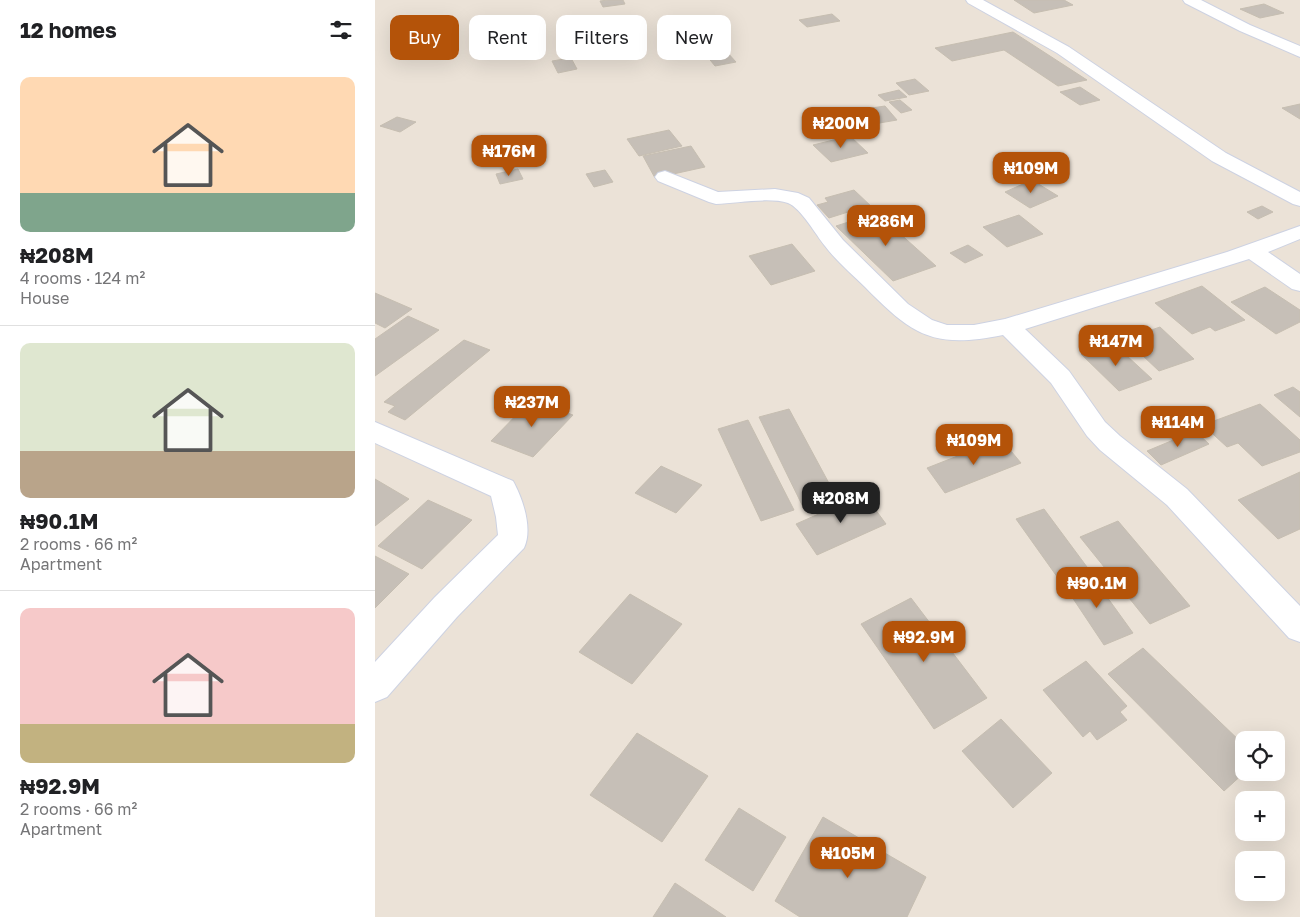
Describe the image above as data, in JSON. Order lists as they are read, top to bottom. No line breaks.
{"page":{"heading":"12 homes","chip":["Buy","Rent","Filters","New"],"list":[{"name":"₦208M","note":"4 rooms · 124 m² · House"},{"name":"₦90.1M","note":"2 rooms · 66 m² · Apartment"},{"name":"₦92.9M","note":"2 rooms · 66 m² · Apartment"}],"price":["₦200M","₦176M","₦109M","₦286M","₦147M","₦237M","₦114M","₦109M","₦208M","₦90.1M","₦92.9M","₦105M"],"map_buttons":["+","−"]}}
